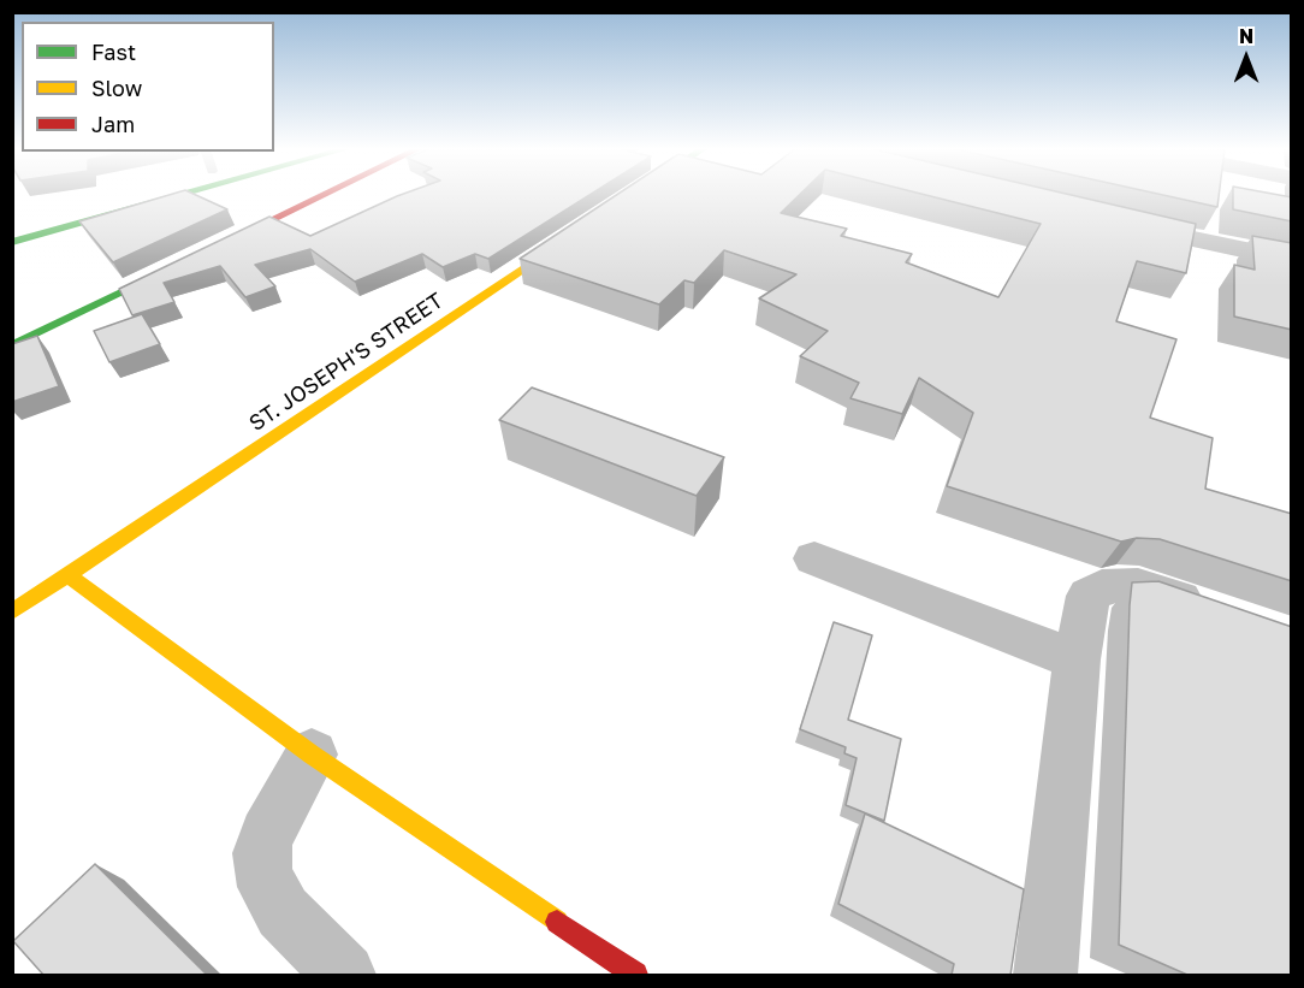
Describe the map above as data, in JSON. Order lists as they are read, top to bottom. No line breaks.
{"streets":{"main road":["ST. JOSEPH'S STREET"]},"legend":["Fast","Slow","Jam"],"north":"top"}
